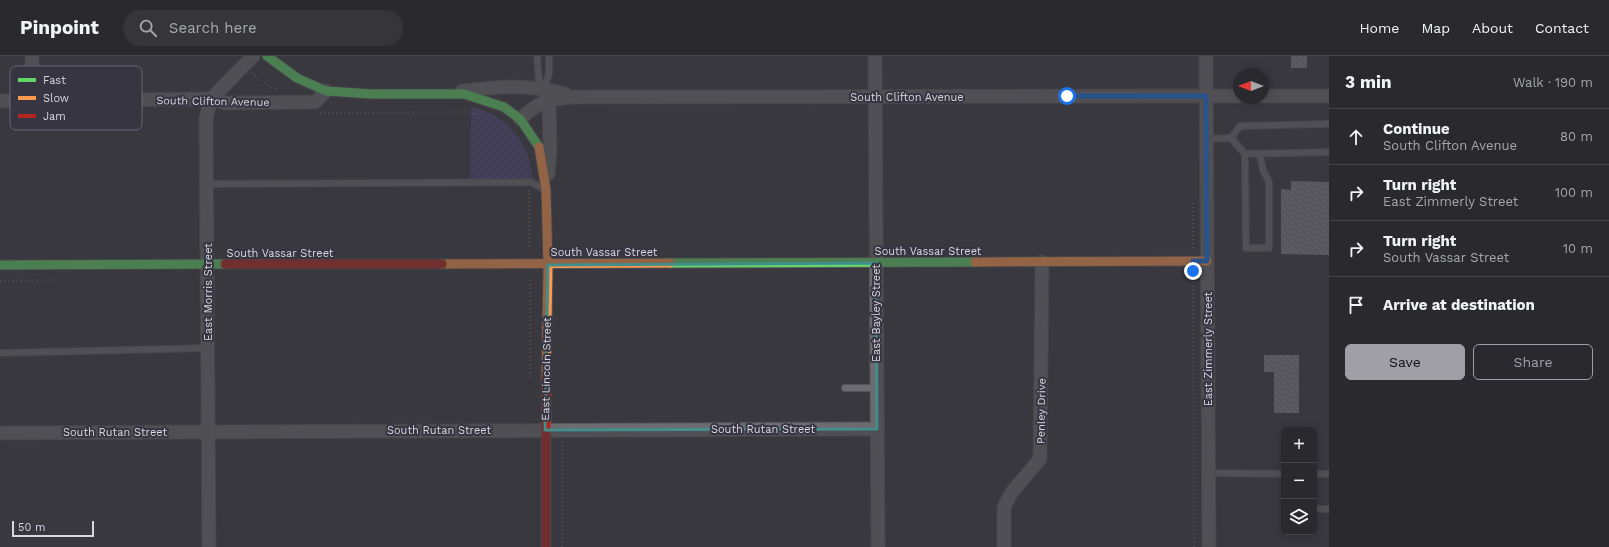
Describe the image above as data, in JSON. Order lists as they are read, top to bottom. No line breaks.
{"streets":{"street":["South Clifton Avenue","South Vassar Street","East Morris Street","East Bayley Street","East Zimmerly Street","East Lincoln Street","Penley Drive","South Rutan Street"]},"crossings":[["South Clifton Avenue","East Morris Street"],["South Clifton Avenue","East Bayley Street"],["South Clifton Avenue","East Zimmerly Street"],["South Clifton Avenue","East Lincoln Street"],["South Vassar Street","East Morris Street"],["South Vassar Street","East Bayley Street"],["South Vassar Street","East Zimmerly Street"],["South Vassar Street","East Lincoln Street"],["South Vassar Street","Penley Drive"],["East Morris Street","South Rutan Street"],["East Bayley Street","South Rutan Street"],["East Lincoln Street","South Rutan Street"]],"legend":["Fast","Slow","Jam"],"scale_bar":"50 m","north":"left","page":{"header":"Pinpoint","search":"Search here","nav":["Home","Map","About","Contact"],"heading":["3 min","Walk · 190 m"],"list":[["Continue","South Clifton Avenue","80 m"],["Turn right","East Zimmerly Street","100 m"],["Turn right","South Vassar Street","10 m"],"Arrive at destination"],"buttons":["Save","Share"],"map_buttons":["+","−"],"scale":"50 m"}}
